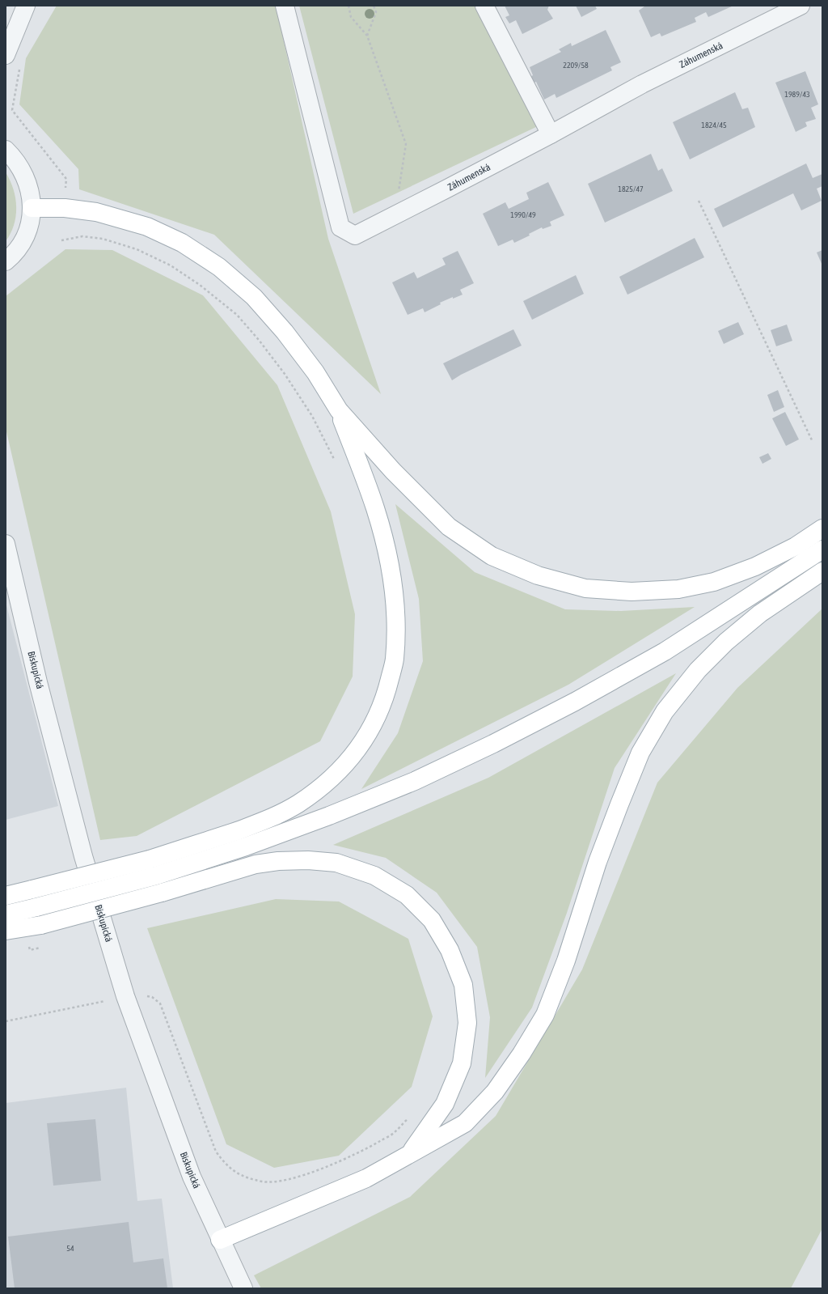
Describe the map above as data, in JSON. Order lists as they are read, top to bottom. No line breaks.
{"streets":{"street":["Záhumenská","Biskupická"]},"house_numbers":["2209/58","1989/43","1824/45","1825/47","1990/49","54"]}
